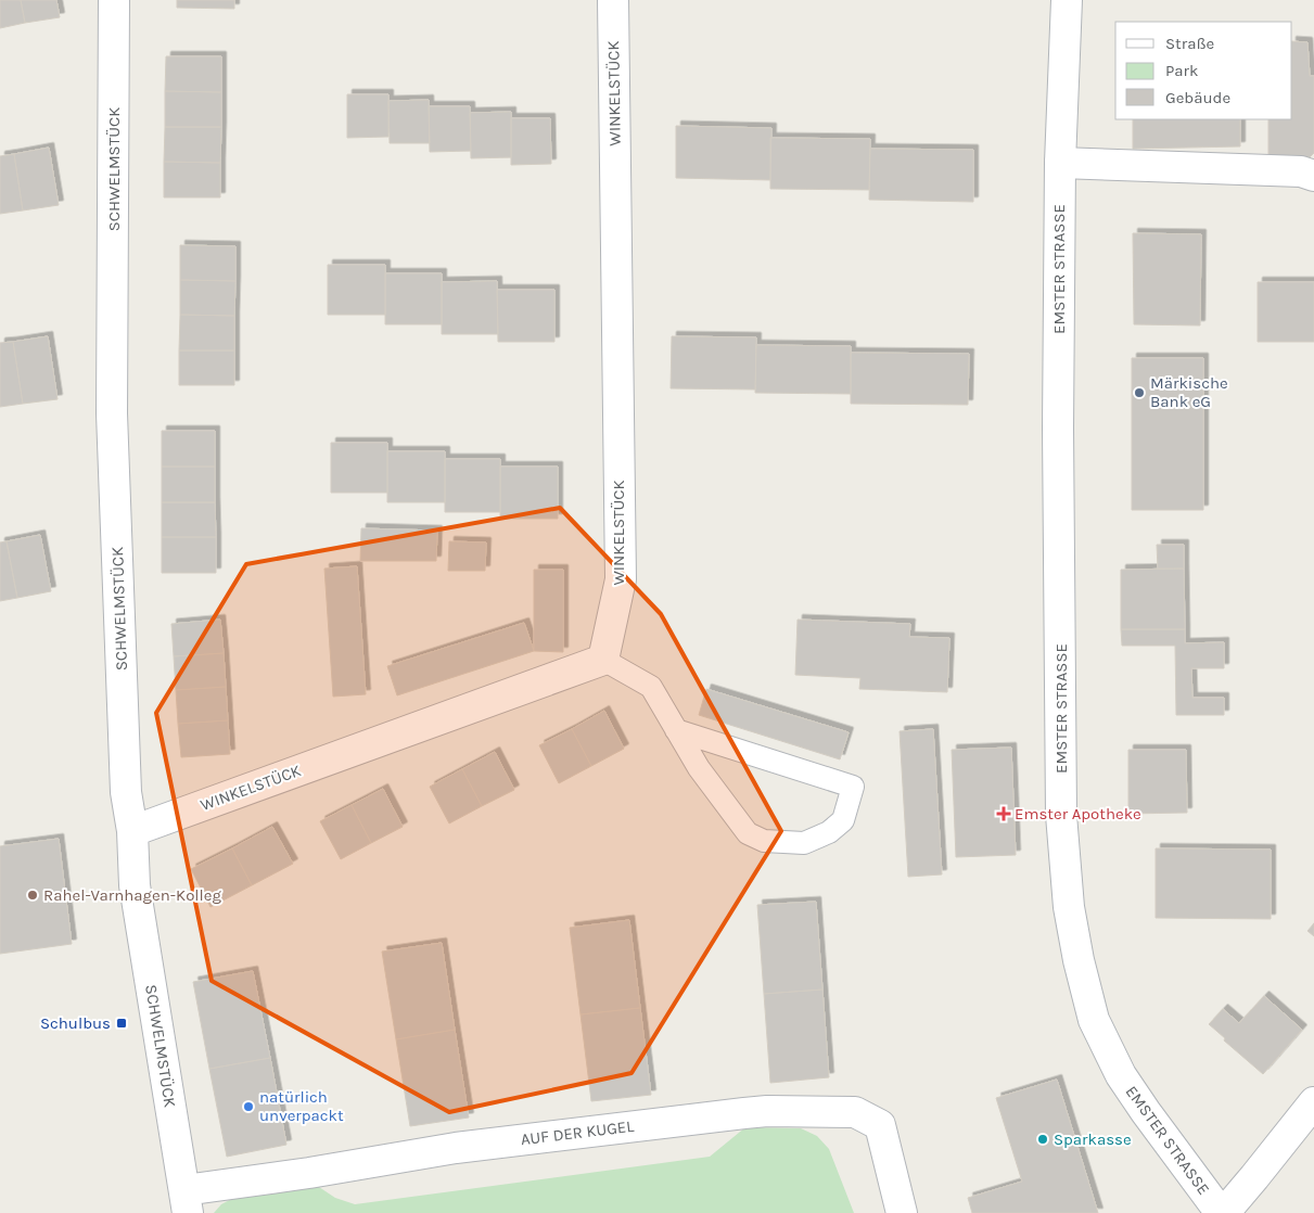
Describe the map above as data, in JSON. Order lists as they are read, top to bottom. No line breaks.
{"streets":{"street":["WINKELSTÜCK","SCHWELMSTÜCK","EMSTER STRASSE","AUF DER KUGEL"]},"crossings":[["WINKELSTÜCK","SCHWELMSTÜCK"],["SCHWELMSTÜCK","AUF DER KUGEL"]],"places":{"other":["Märkische Bank eG","Rahel-Varnhagen-Kolleg","natürlich unverpackt","Sparkasse"],"health":["Emster Apotheke"],"transit":["Schulbus"]},"legend":["Straße","Park","Gebäude"]}
